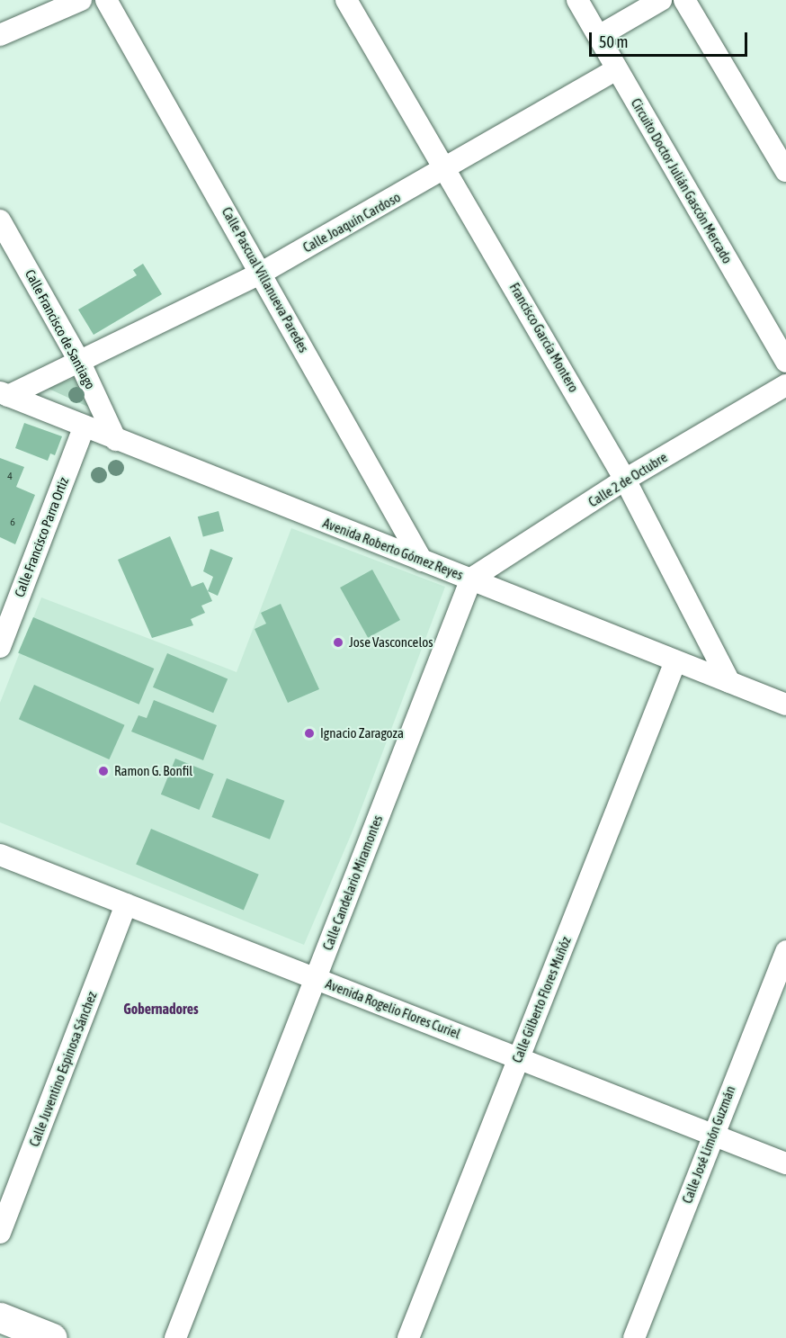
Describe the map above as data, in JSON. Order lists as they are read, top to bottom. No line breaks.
{"streets":{"street":["Circuito Doctor Julián Gascón Mercado","Calle Joaquín Cardoso","Calle Pascual Villanueva Paredes","Calle Francisco de Santiago","Francisco García Montero","Calle 2 de Octubre","Calle Francisco Parra Ortiz","Avenida Roberto Gómez Reyes","Calle Candelario Miramontes","Calle Gilberto Flores Muñóz","Avenida Rogelio Flores Curiel","Calle Juventino Espinosa Sánchez","Calle José Limón Guzmán"]},"crossings":[["Circuito Doctor Julián Gascón Mercado","Calle Joaquín Cardoso"],["Calle Joaquín Cardoso","Calle Pascual Villanueva Paredes"],["Calle Joaquín Cardoso","Calle Francisco de Santiago"],["Calle Joaquín Cardoso","Francisco García Montero"],["Calle Joaquín Cardoso","Avenida Roberto Gómez Reyes"],["Calle Pascual Villanueva Paredes","Avenida Roberto Gómez Reyes"],["Calle Francisco de Santiago","Avenida Roberto Gómez Reyes"],["Francisco García Montero","Calle 2 de Octubre"],["Francisco García Montero","Avenida Roberto Gómez Reyes"],["Calle 2 de Octubre","Avenida Roberto Gómez Reyes"],["Calle 2 de Octubre","Calle Candelario Miramontes"],["Calle Francisco Parra Ortiz","Avenida Roberto Gómez Reyes"],["Avenida Roberto Gómez Reyes","Calle Candelario Miramontes"],["Avenida Roberto Gómez Reyes","Calle Gilberto Flores Muñóz"],["Calle Candelario Miramontes","Avenida Rogelio Flores Curiel"],["Calle Gilberto Flores Muñóz","Avenida Rogelio Flores Curiel"],["Avenida Rogelio Flores Curiel","Calle Juventino Espinosa Sánchez"],["Avenida Rogelio Flores Curiel","Calle José Limón Guzmán"]],"districts":["Gobernadores"],"places":["Jose Vasconcelos","Ignacio Zaragoza","Ramon G. Bonfil"],"house_numbers":["4","6"],"scale_bar":"50 m"}
